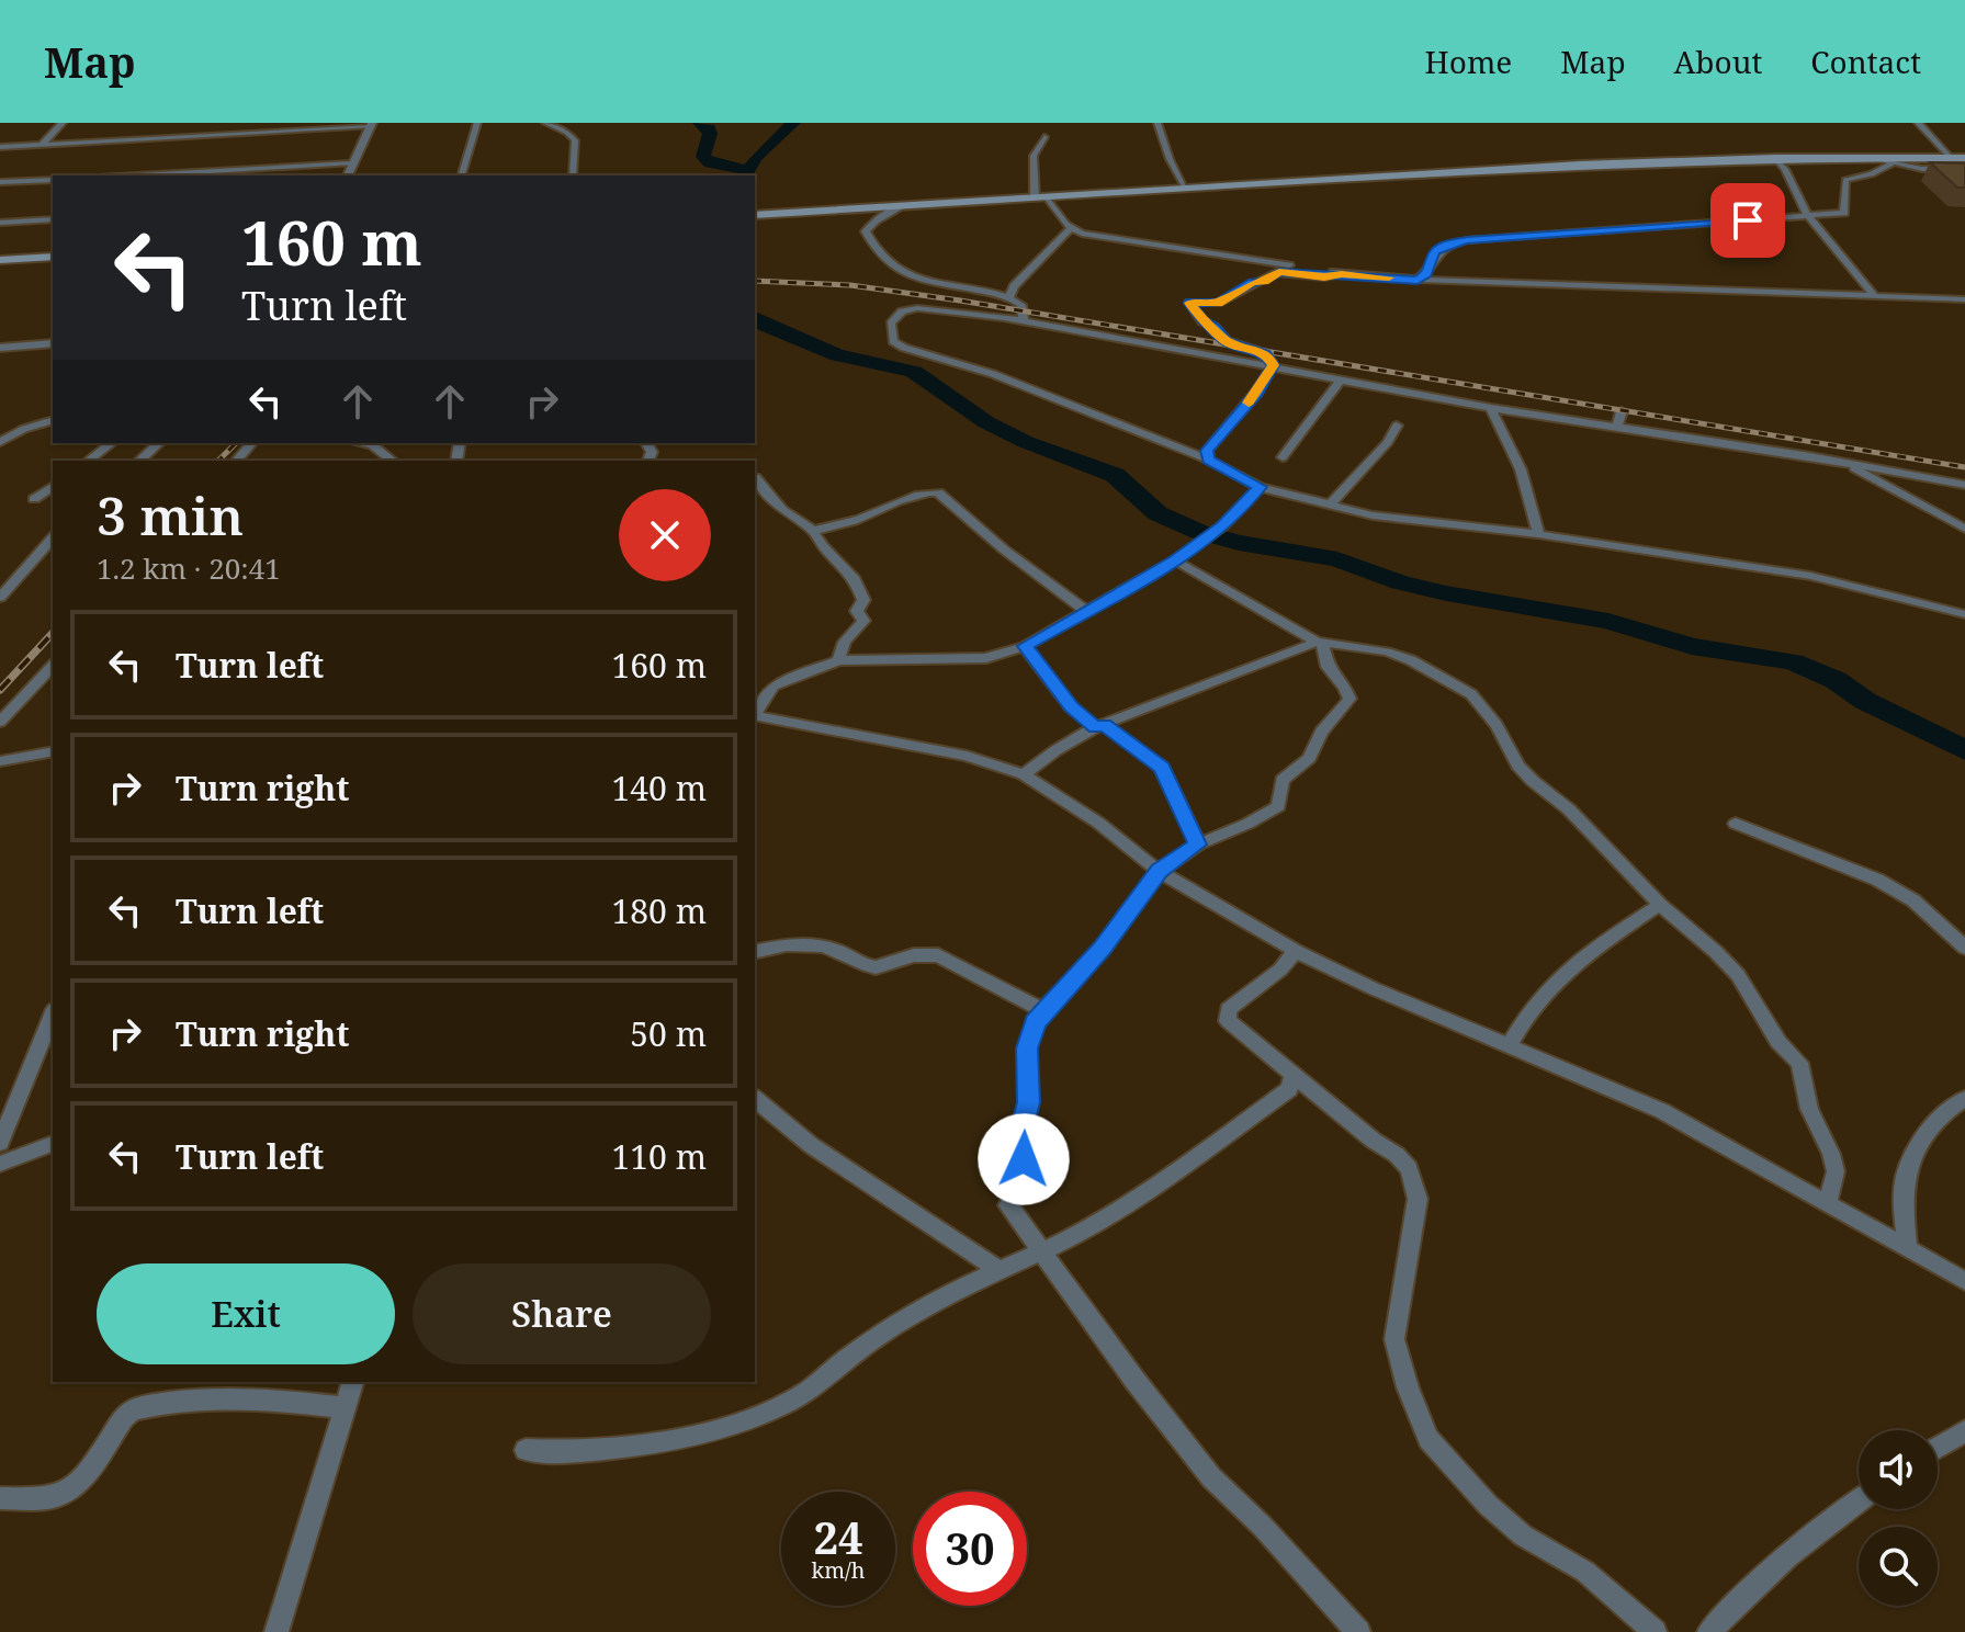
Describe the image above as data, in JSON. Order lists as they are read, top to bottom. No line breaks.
{"page":{"header":"Map","nav":["Home","Map","About","Contact"],"turn":["160 m","Turn left"],"heading":["3 min","1.2 km · 20:41"],"list":[{"name":"Turn left","value":"160 m"},{"name":"Turn right","value":"140 m"},{"name":"Turn left","value":"180 m"},{"name":"Turn right","value":"50 m"},{"name":"Turn left","value":"110 m"}],"buttons":["Exit","Share"],"speed":"24 km/h","limit":"30"}}
